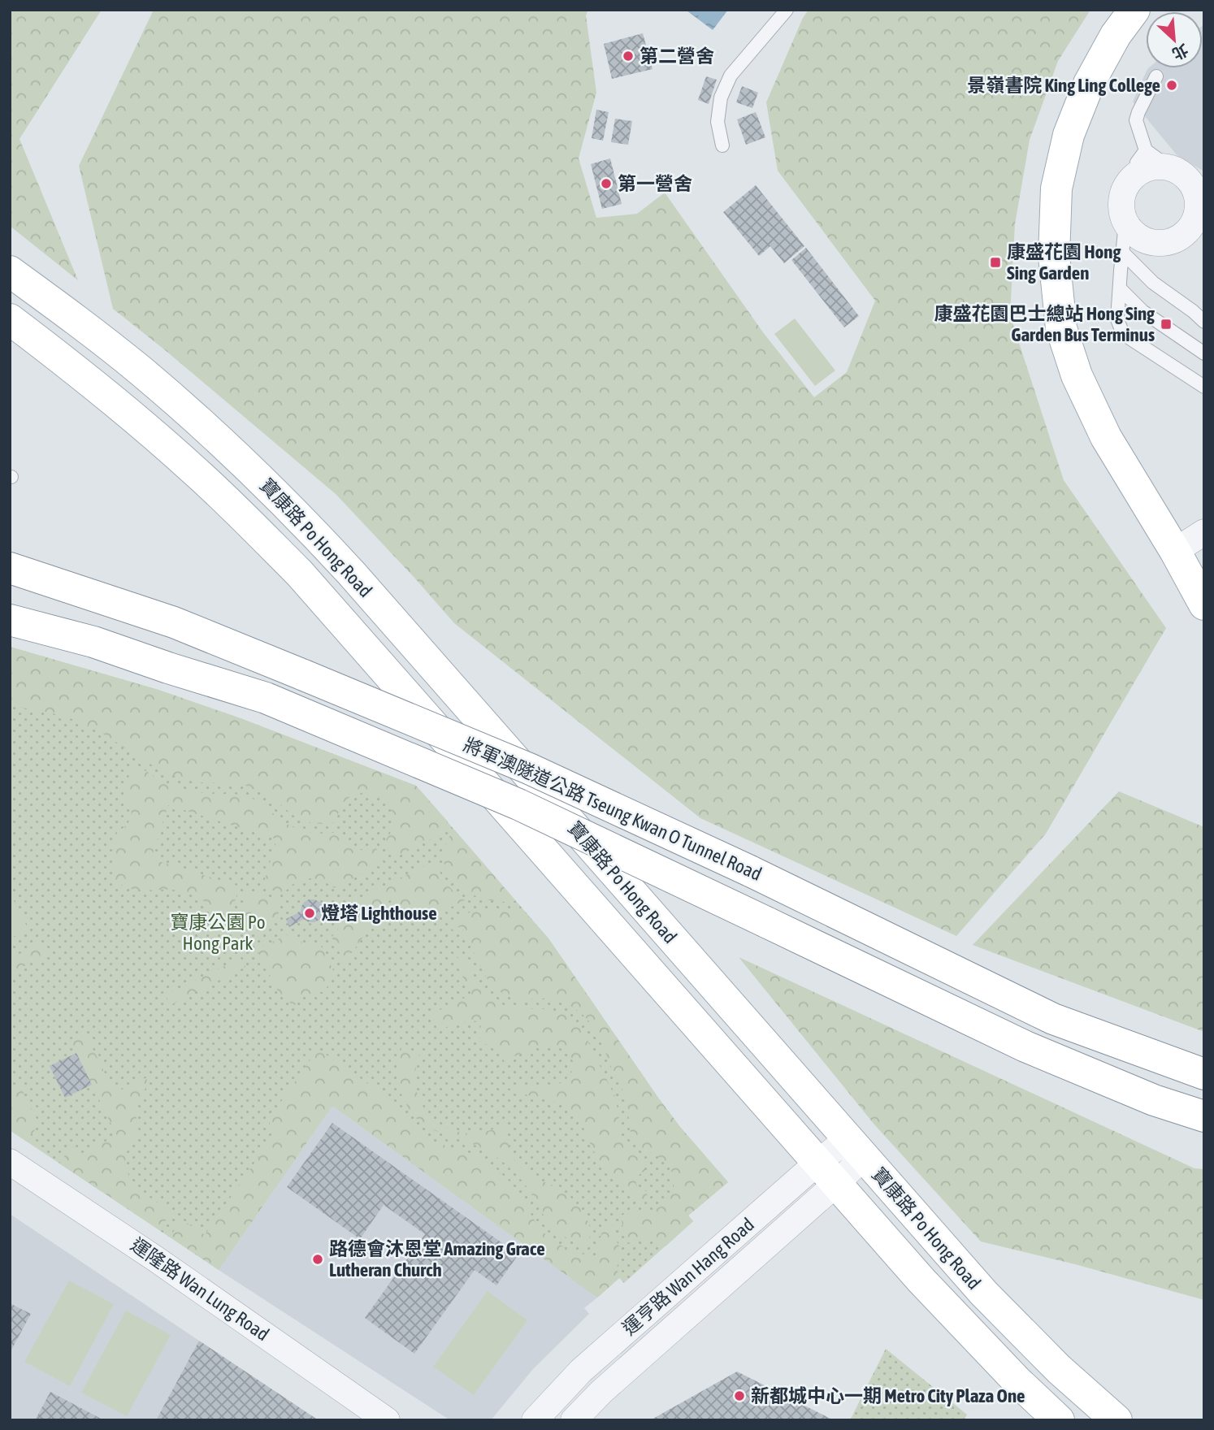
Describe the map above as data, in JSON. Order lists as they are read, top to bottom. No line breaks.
{"streets":{"main road":["寶康路 Po Hong Road","將軍澳隧道公路 Tseung Kwan O Tunnel Road"],"street":["運亨路 Wan Hang Road","運隆路 Wan Lung Road"]},"crossings":[["寶康路 Po Hong Road","運亨路 Wan Hang Road"]],"parks":["寶康公園 Po Hong Park"],"places":{"other":["第二營舍","景嶺書院 King Ling College","第一營舍","燈塔 Lighthouse","路德會沐恩堂 Amazing Grace Lutheran Church","新都城中心一期 Metro City Plaza One"],"transit":["康盛花園 Hong Sing Garden","康盛花園巴士總站 Hong Sing Garden Bus Terminus"]},"north":"bottom right"}
